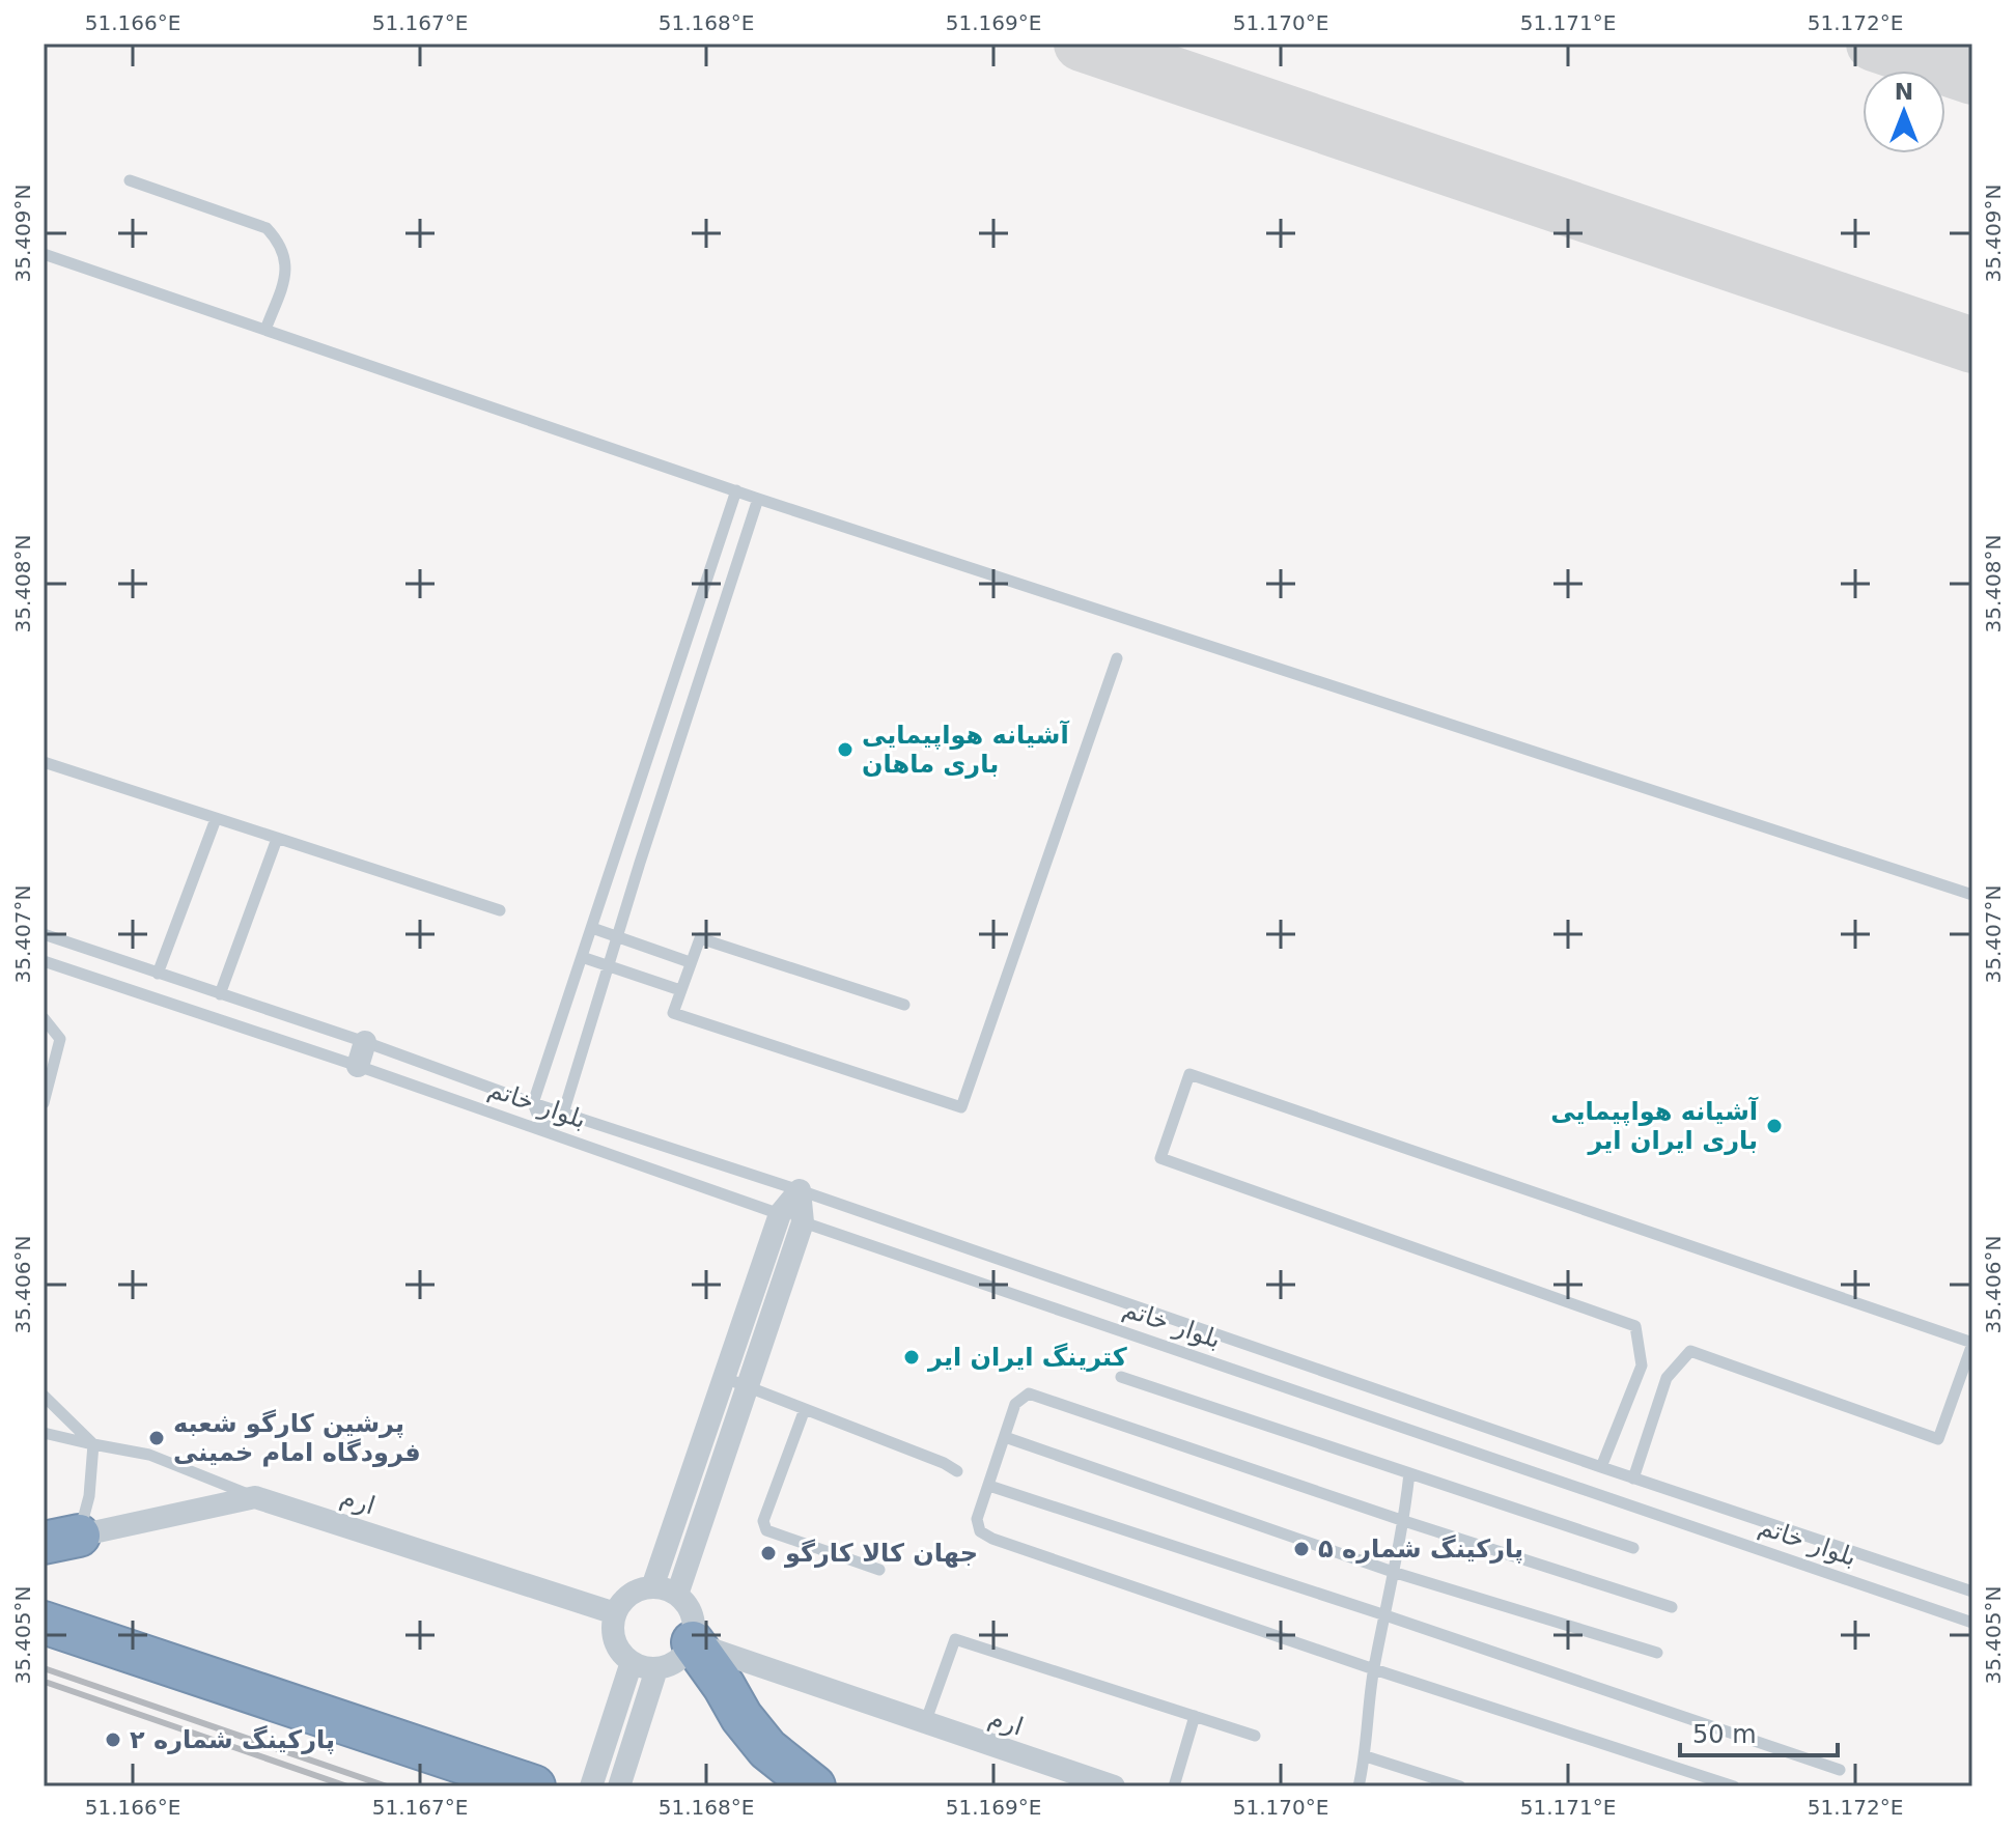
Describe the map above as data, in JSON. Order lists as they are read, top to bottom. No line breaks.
{"streets":{"street":["ارم"],"lane":["بلوار خاتم"]},"places":["آشیانه هواپیمایی باری ماهان","آشیانه هواپیمایی باری ایران ایر","کترینگ ایران ایر","پرشین کارگو شعبه فرودگاه امام خمینی","پارکینگ شماره ۵","جهان کالا کارگو","پارکینگ شماره ۲"],"scale_bar":"50 m","north":"top","coordinates":["51.166°E","51.167°E","51.168°E","51.169°E","51.170°E","51.171°E","51.172°E","35.409°N","35.408°N","35.407°N","35.406°N","35.405°N"]}
